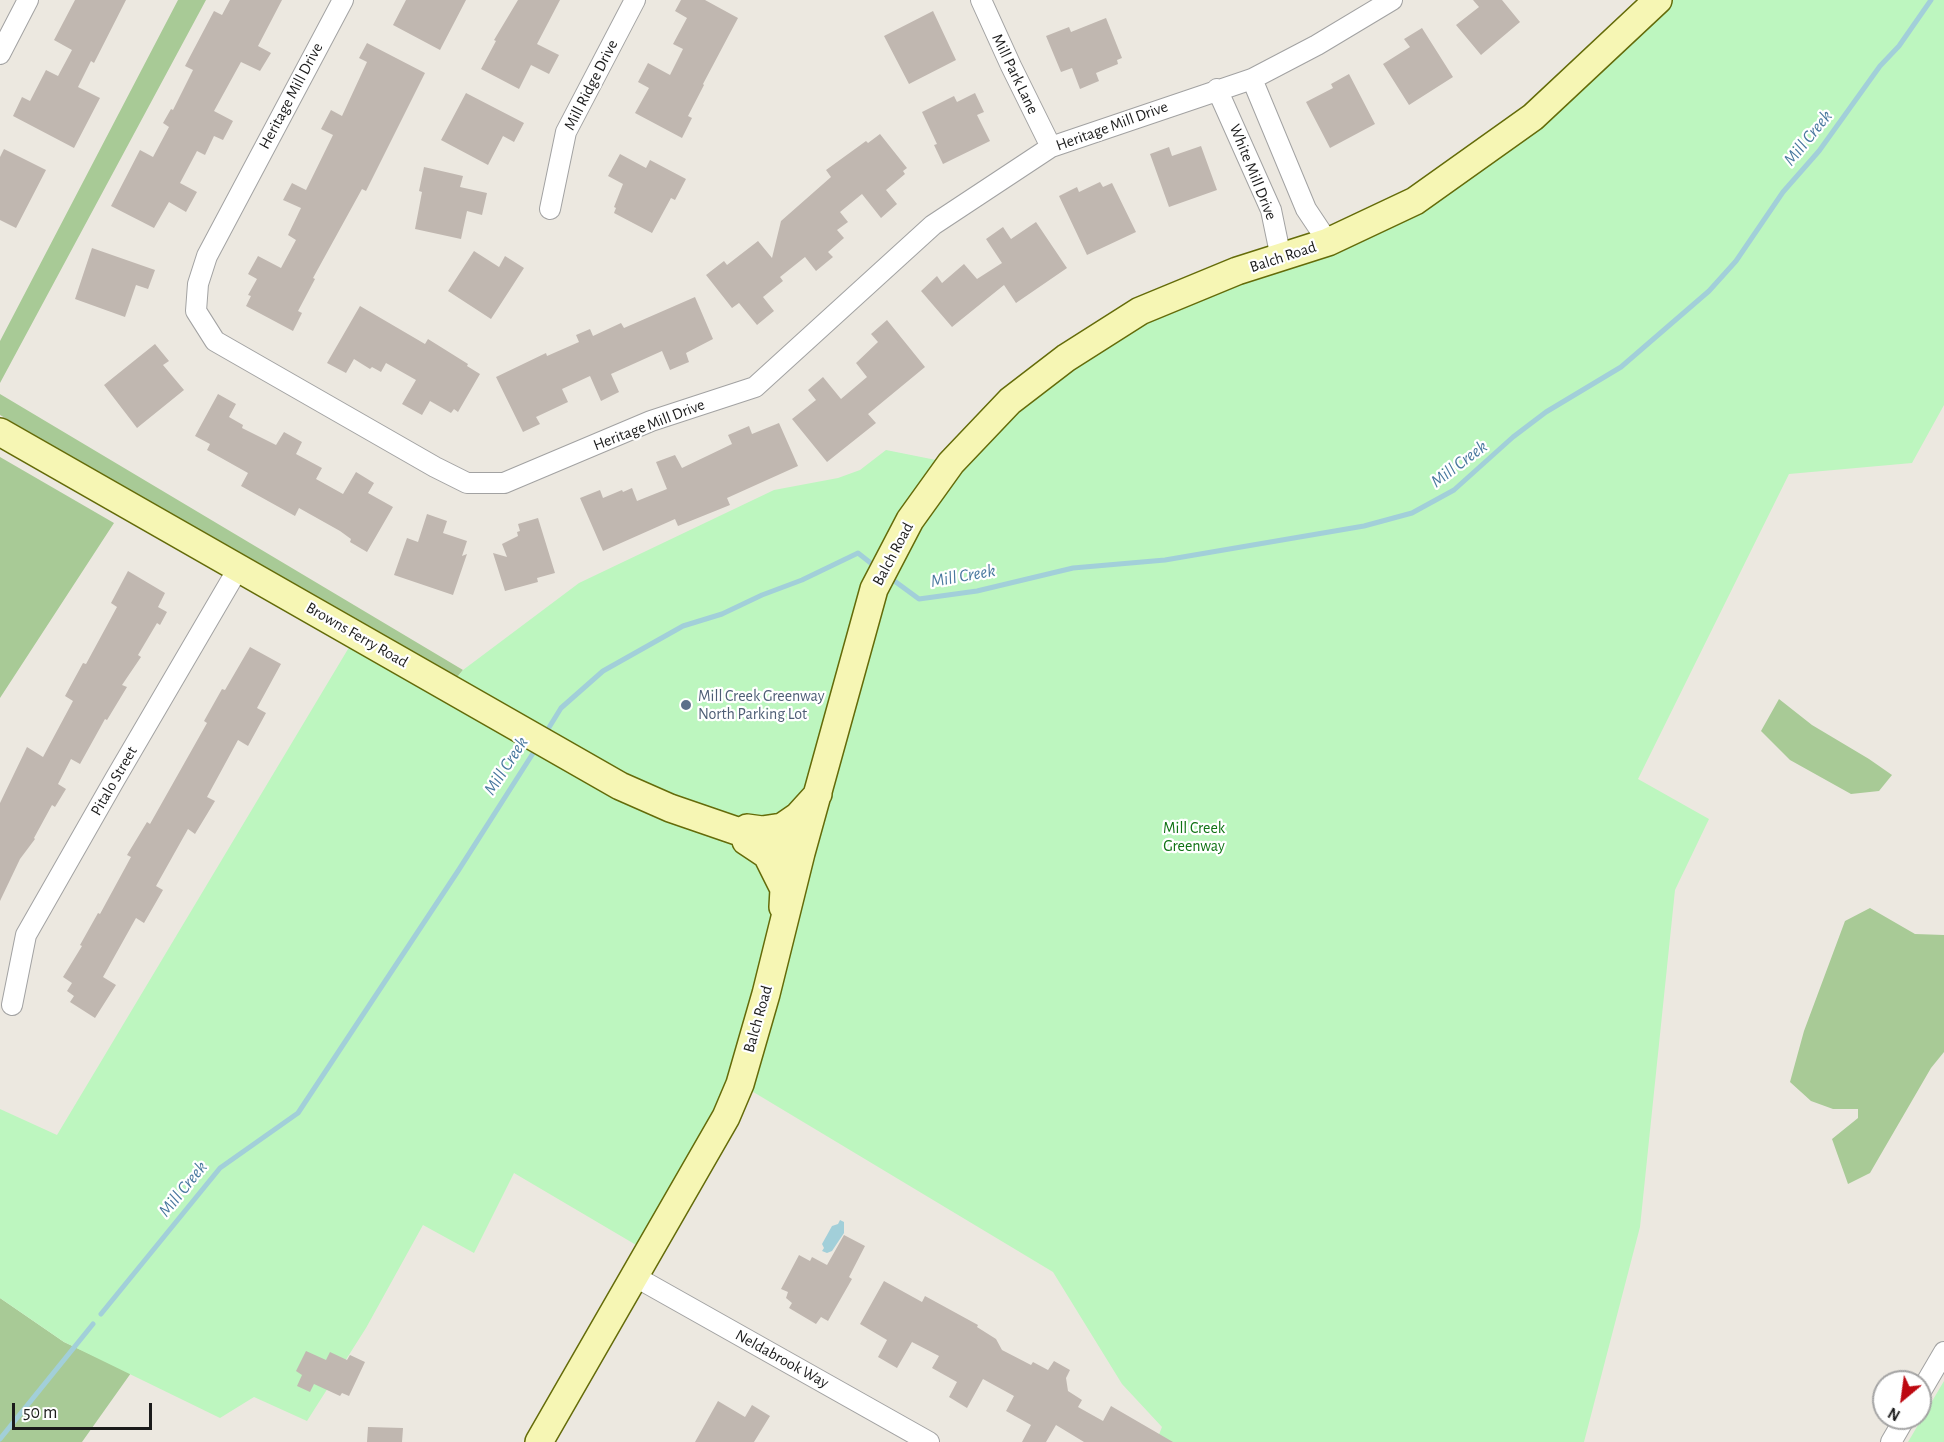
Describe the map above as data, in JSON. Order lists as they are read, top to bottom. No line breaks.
{"streets":{"street":["Mill Park Lane","Mill Ridge Drive","Heritage Mill Drive","White Mill Drive","Balch Road","Browns Ferry Road","Pitalo Street","Neldabrook Way"]},"crossings":[["Mill Park Lane","Heritage Mill Drive"],["Heritage Mill Drive","White Mill Drive"],["White Mill Drive","Balch Road"],["Balch Road","Browns Ferry Road"],["Balch Road","Neldabrook Way"],["Browns Ferry Road","Pitalo Street"]],"water":["Mill Creek"],"parks":["Mill Creek Greenway"],"places":["Mill Creek Greenway North Parking Lot"],"scale_bar":"50 m","north":"bottom left"}
